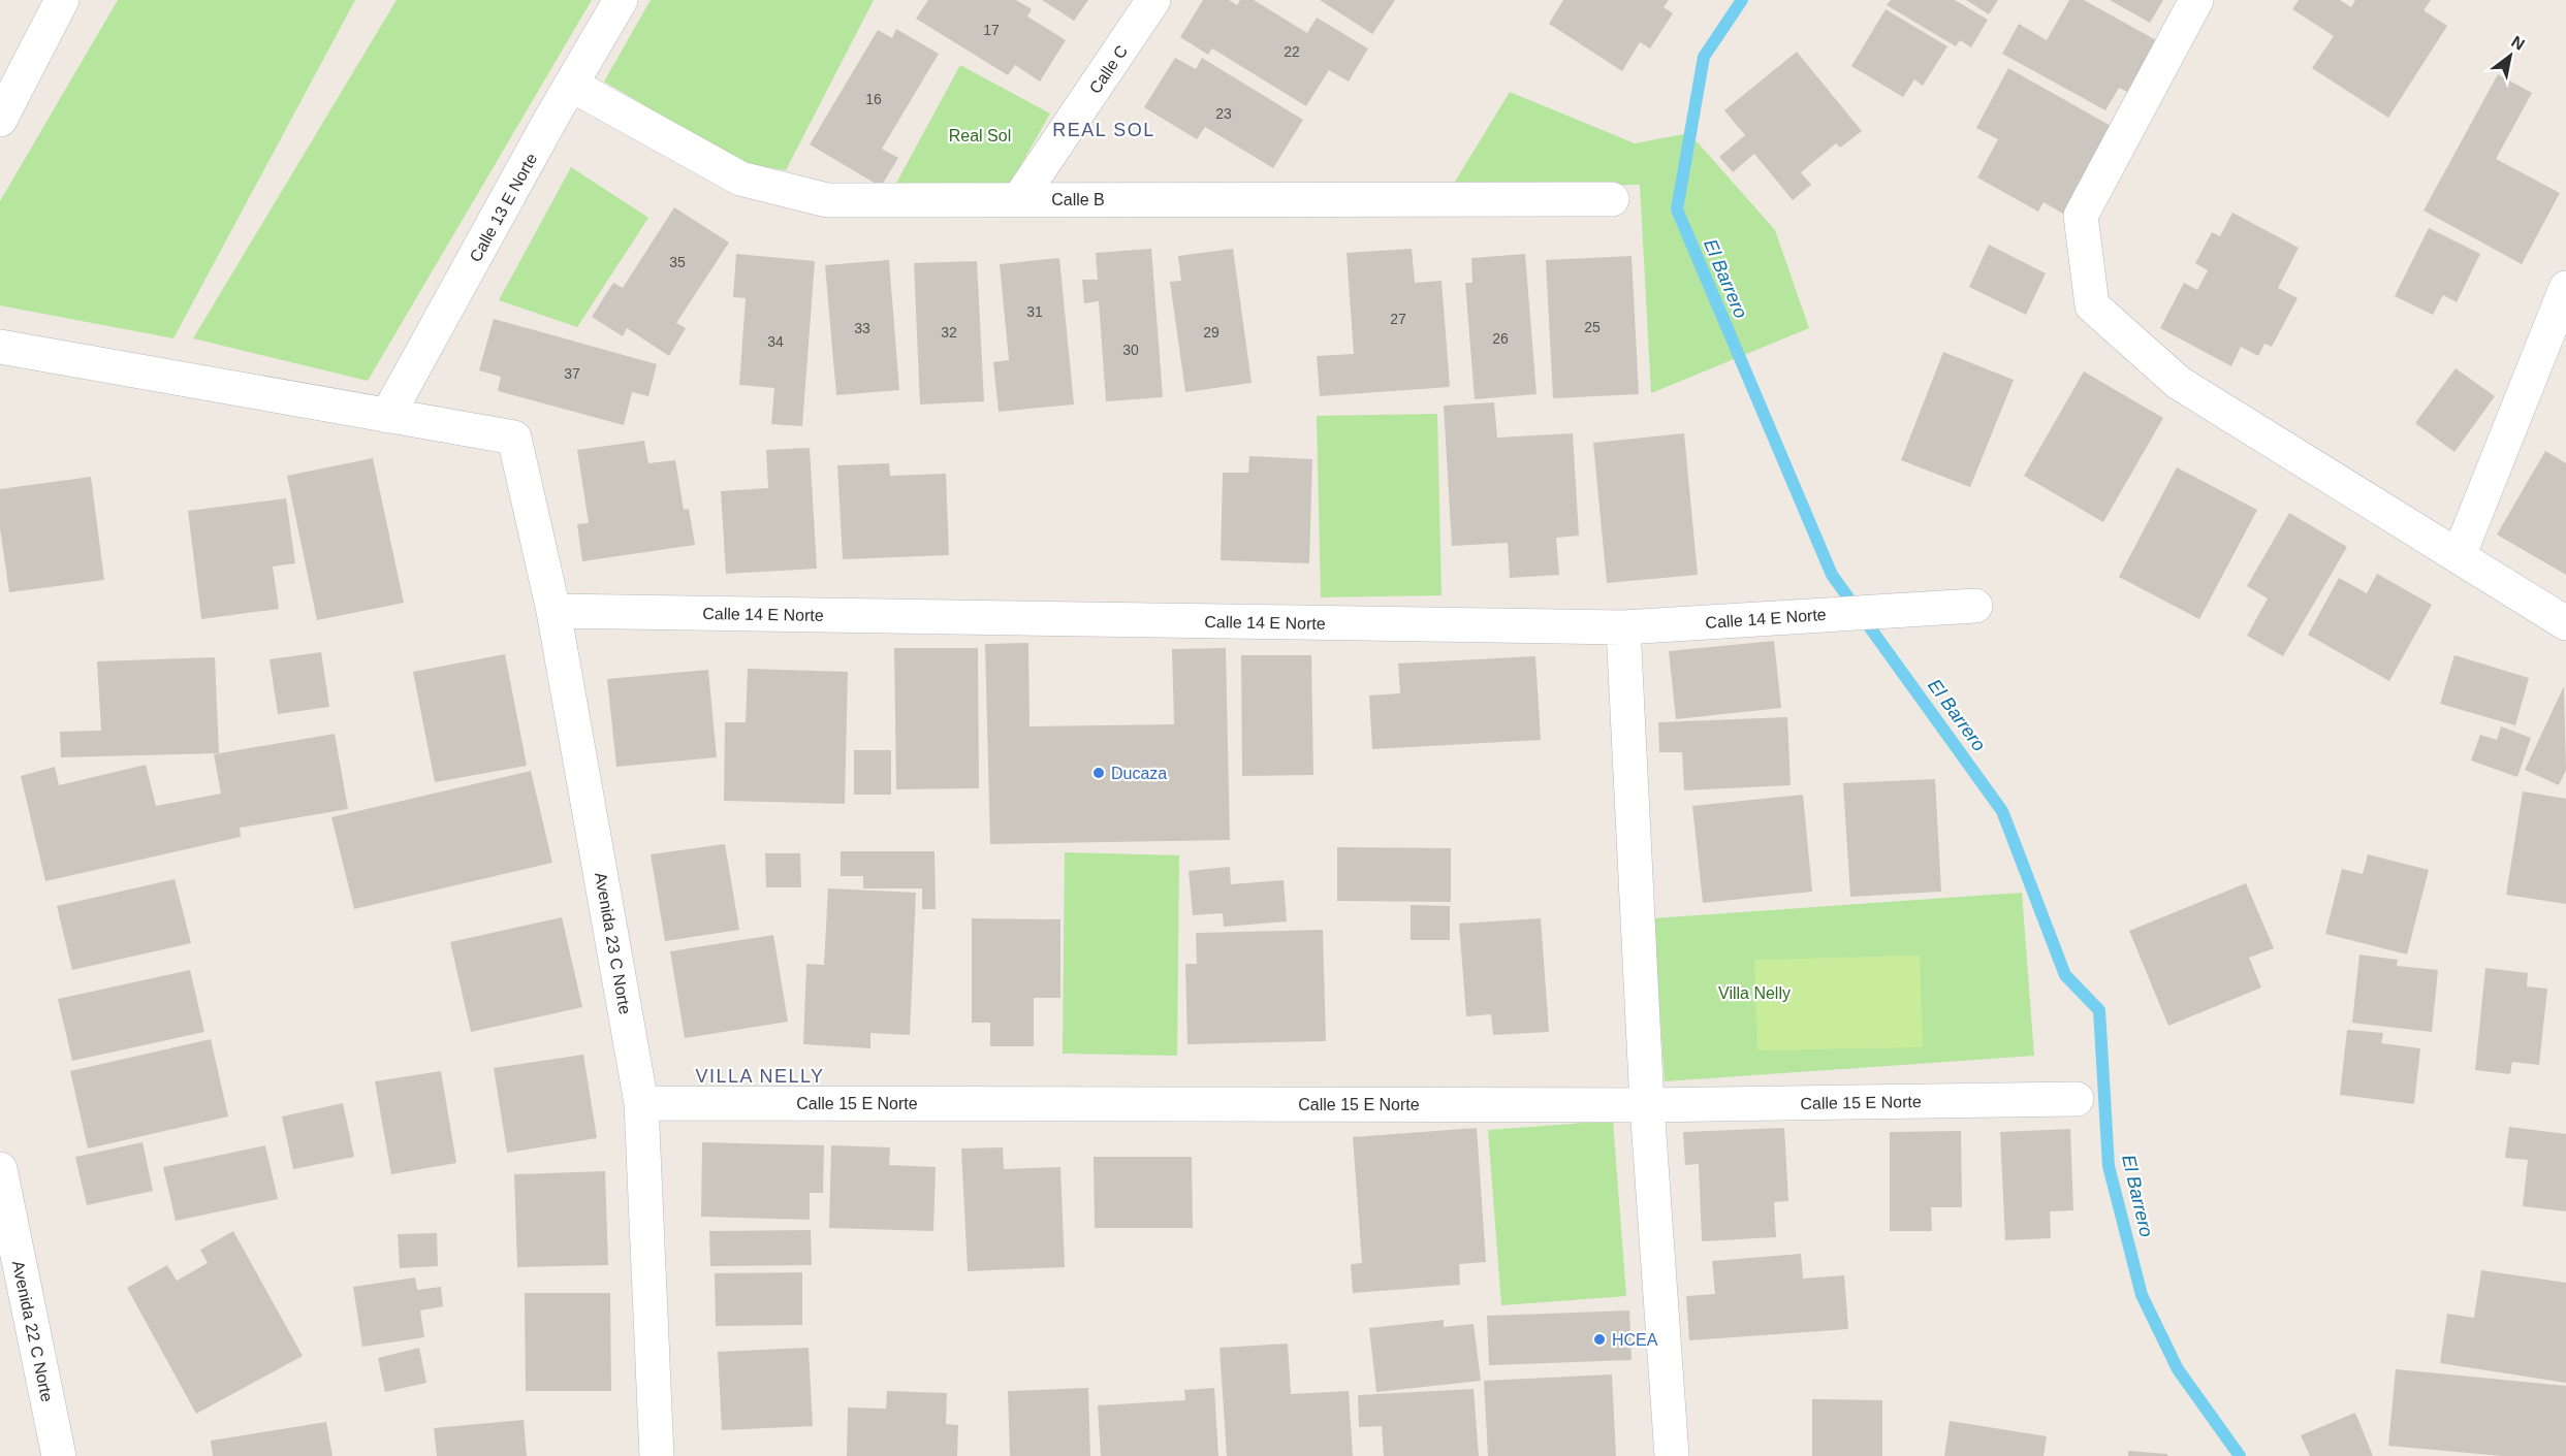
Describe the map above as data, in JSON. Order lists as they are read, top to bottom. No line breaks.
{"streets":{"street":["Calle C","Calle B","Calle 13 E Norte","Calle 14 E Norte","Avenida 23 C Norte","Calle 15 E Norte","Avenida 22 C Norte"]},"crossings":[["Calle C","Calle B"],["Calle B","Calle 13 E Norte"],["Calle 13 E Norte","Avenida 23 C Norte"],["Calle 14 E Norte","Avenida 23 C Norte"],["Avenida 23 C Norte","Calle 15 E Norte"]],"districts":["REAL SOL","VILLA NELLY"],"water":["El Barrero"],"parks":["Real Sol","Villa Nelly"],"places":["Ducaza","HCEA"],"house_numbers":["17","22","16","23","35","31","27","25","33","32","29","26","34","30","37"],"north":"top right"}
